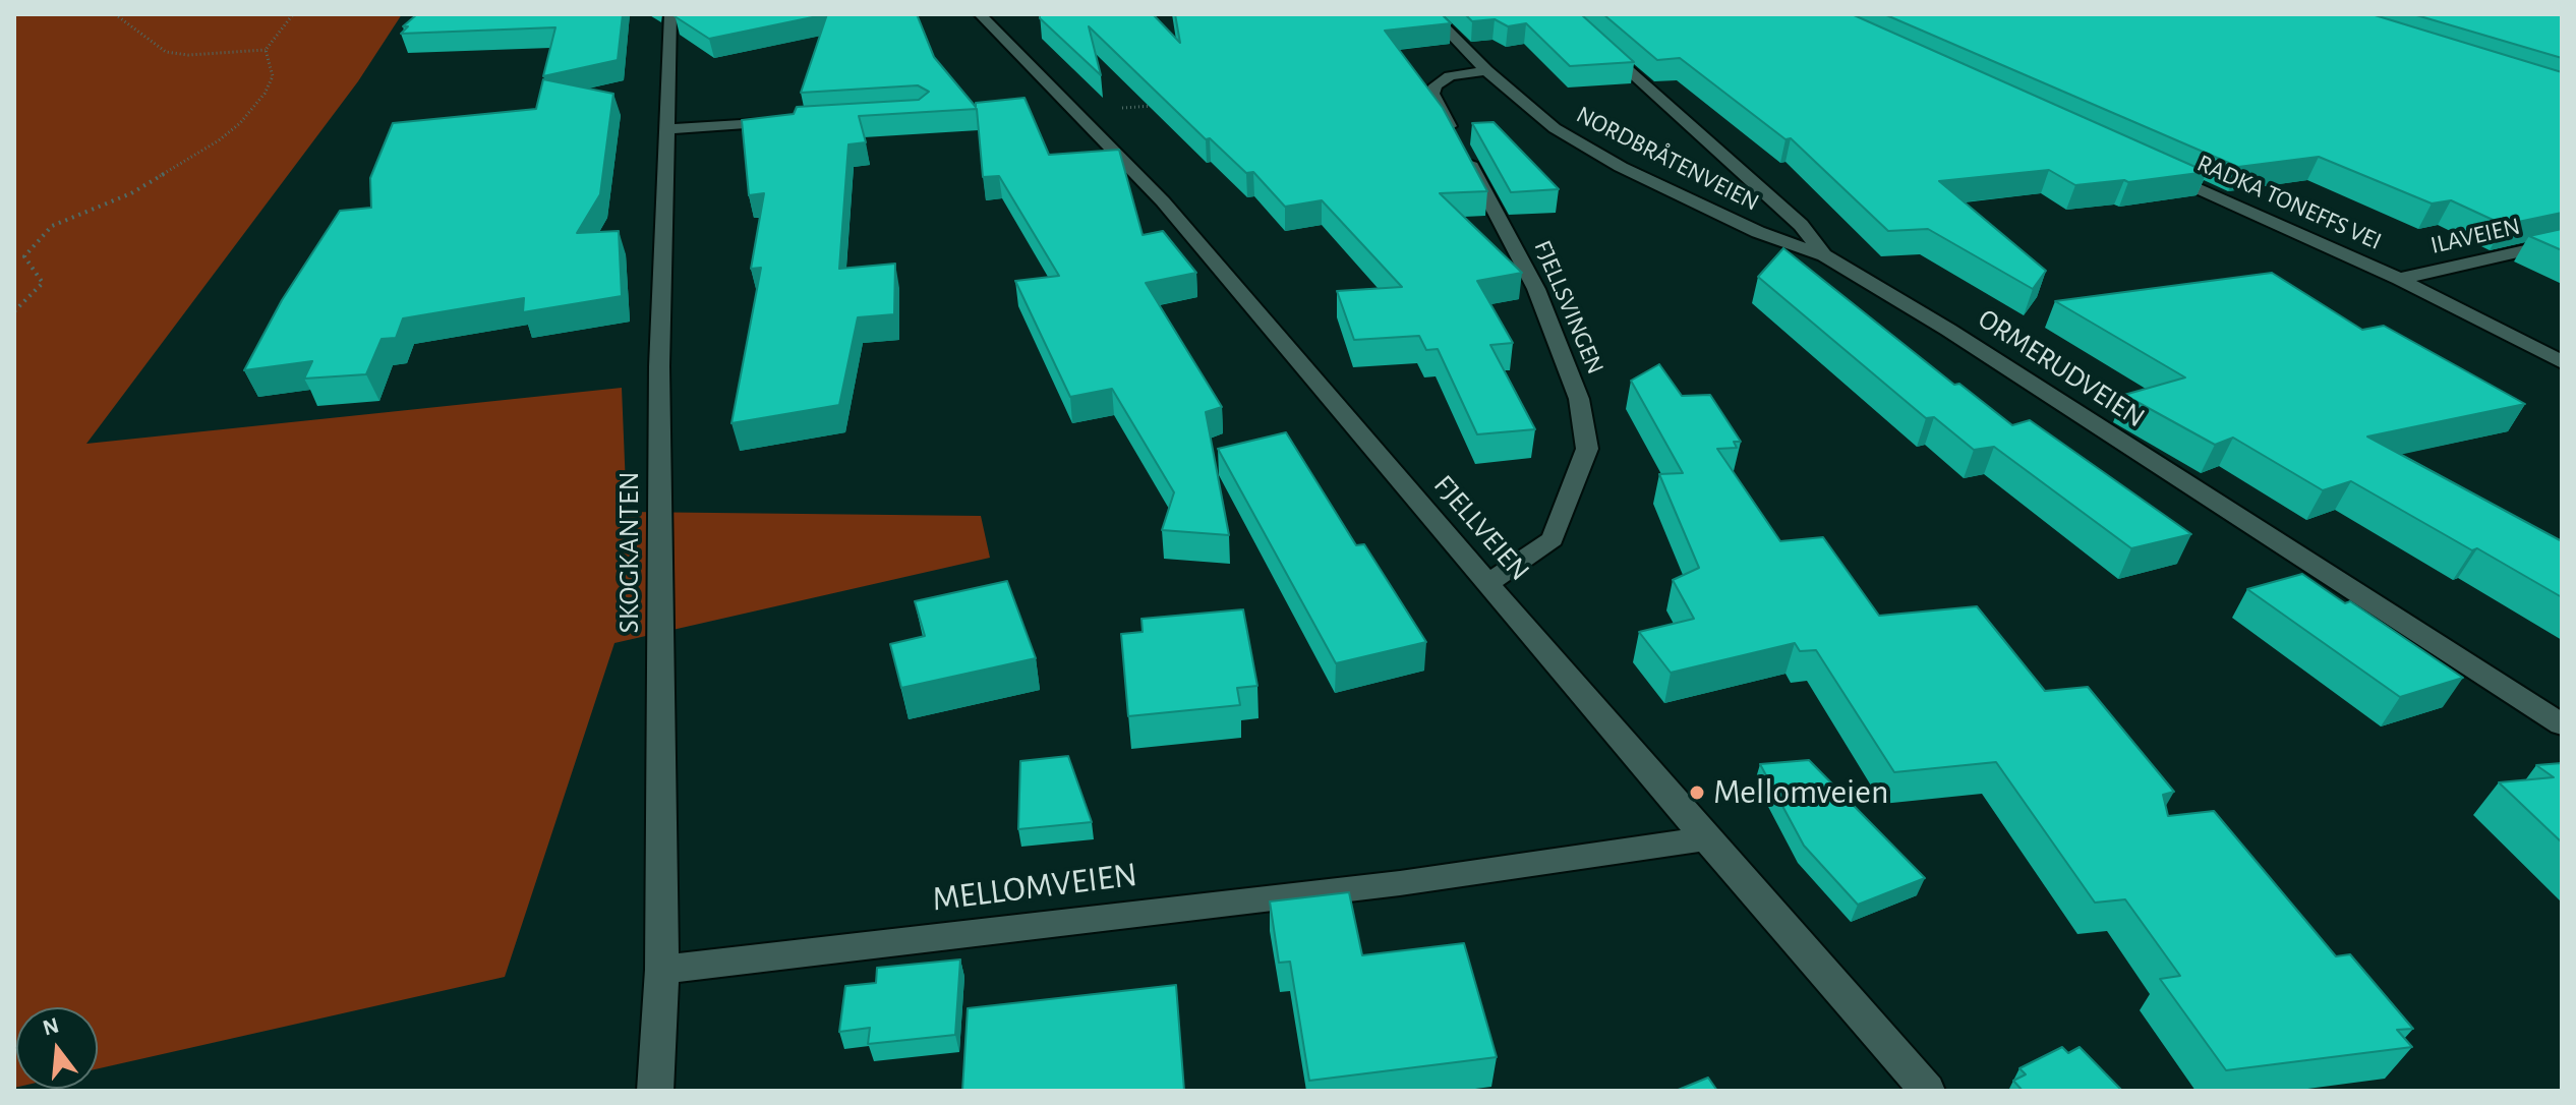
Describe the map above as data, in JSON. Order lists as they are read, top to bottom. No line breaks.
{"streets":{"street":["NORDBRÅTENVEIEN","RADKA TONEFFS VEI","ILAVEIEN","FJELLSVINGEN","ORMERUDVEIEN","FJELLVEIEN","SKOGKANTEN","MELLOMVEIEN"]},"crossings":[["NORDBRÅTENVEIEN","FJELLSVINGEN"],["NORDBRÅTENVEIEN","ORMERUDVEIEN"],["RADKA TONEFFS VEI","ILAVEIEN"],["FJELLSVINGEN","FJELLVEIEN"],["FJELLVEIEN","MELLOMVEIEN"],["SKOGKANTEN","MELLOMVEIEN"]],"places":["Mellomveien"],"north":"top"}
